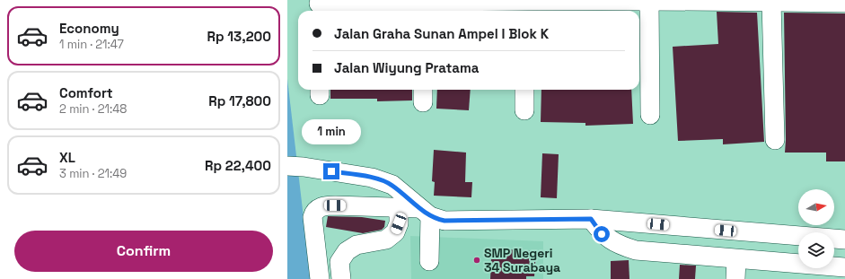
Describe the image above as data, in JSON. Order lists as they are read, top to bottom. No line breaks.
{"places":["SMP Negeri 34 Surabaya"],"north":"right","page":{"list":[{"name":"Economy","note":"1 min · 21:47","value":"Rp 13,200"},{"name":"Comfort","note":"2 min · 21:48","value":"Rp 17,800"},{"name":"XL","note":"3 min · 21:49","value":"Rp 22,400"}],"banner":["Jalan Graha Sunan Ampel I Blok K","Jalan Wiyung Pratama"],"bubble":"1 min","buttons":"Confirm"}}
